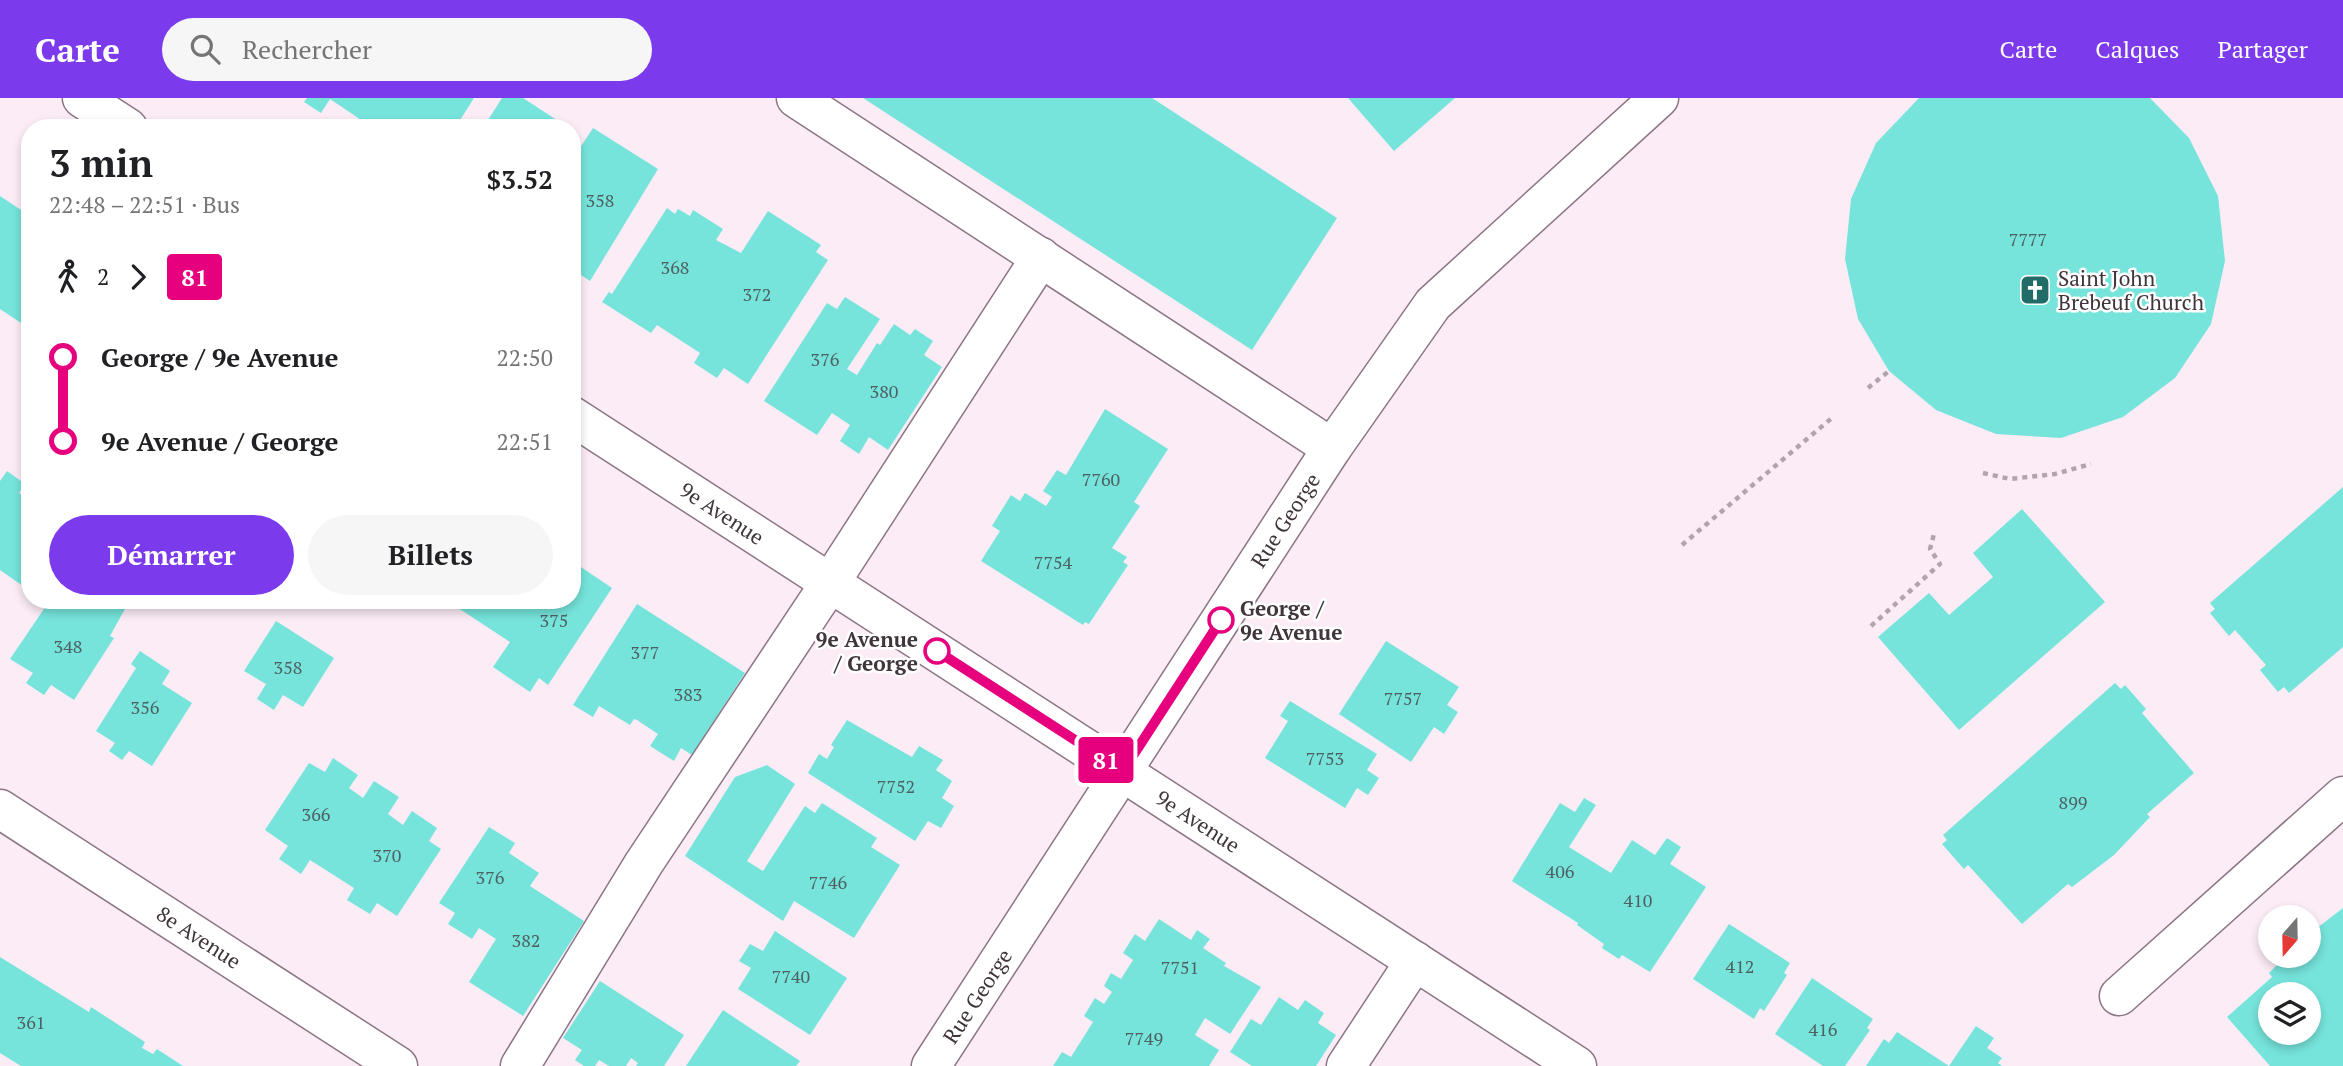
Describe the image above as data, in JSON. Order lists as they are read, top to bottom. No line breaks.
{"streets":{"street":["9e Avenue","Rue George","8e Avenue"]},"crossings":[["9e Avenue","Rue George"]],"places":{"church":["Saint John Brebeuf Church"],"other":["George / 9e Avenue","9e Avenue / George"]},"lines":["bus line 81"],"house_numbers":["358","7777","368","372","376","380","7760","7754","375","348","377","358","383","7757","356","7753","7752","899","366","370","406","376","7746","410","382","412","7751","7740","361","416","7749"],"north":"bottom","page":{"header":"Carte","search":"Rechercher","nav":["Carte","Calques","Partager"],"on_map":"81","heading":["3 min","22:48 – 22:51 · Bus","$3.52"],"legs":["2","81"],"list":[{"name":"George / 9e Avenue","value":"22:50"},{"name":"9e Avenue / George","value":"22:51"}],"buttons":["Démarrer","Billets"]}}
